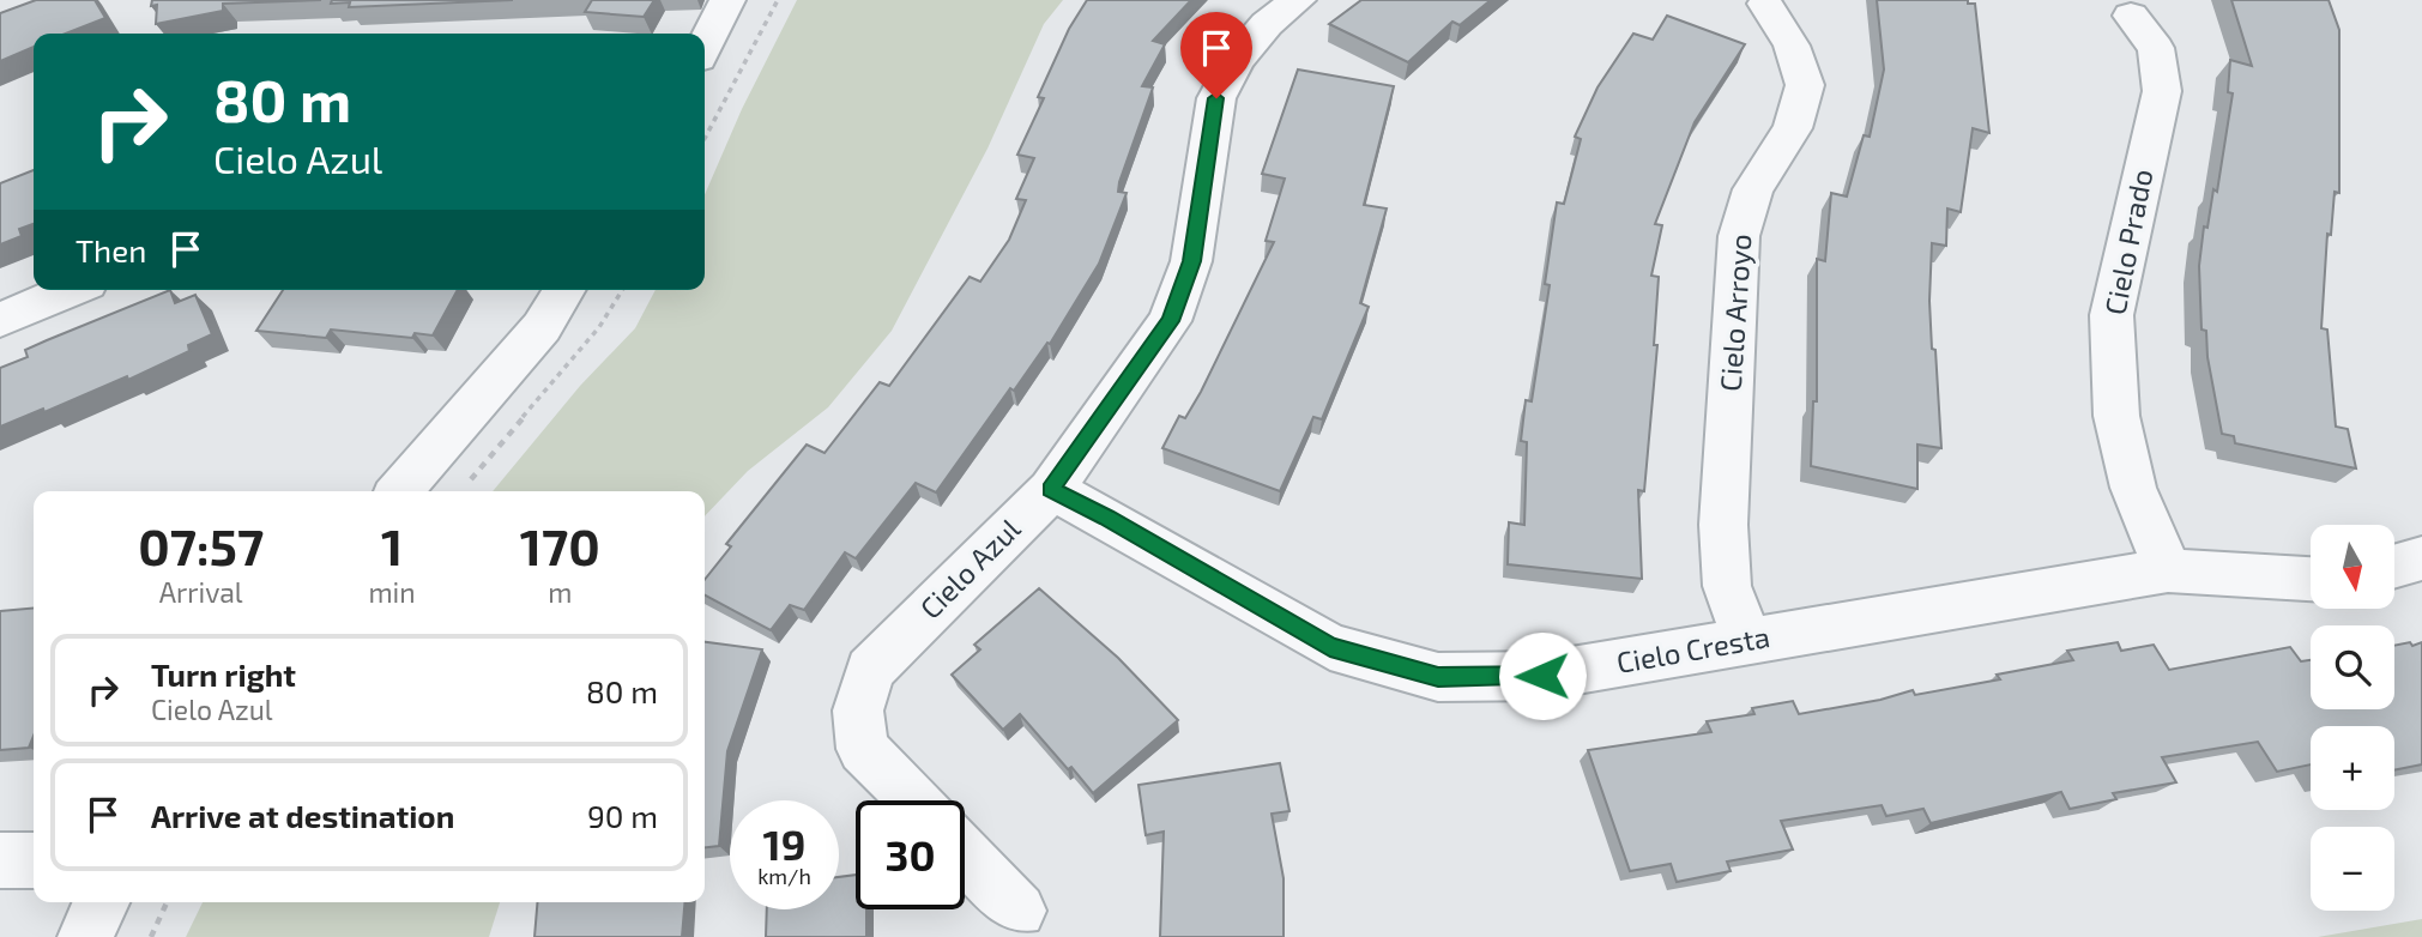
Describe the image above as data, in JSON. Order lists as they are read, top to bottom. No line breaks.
{"streets":{"street":["Cielo Prado","Cielo Arroyo","Cielo Azul","Cielo Cresta"]},"crossings":[["Cielo Prado","Cielo Cresta"],["Cielo Arroyo","Cielo Cresta"],["Cielo Azul","Cielo Cresta"]],"north":"bottom","page":{"turn":["80 m","Cielo Azul"],"then":"Then","eta":["07:57","Arrival","1","min","170","m"],"map_buttons":["+","−"],"list":[{"name":"Turn right","note":"Cielo Azul","value":"80 m"},{"name":"Arrive at destination","value":"90 m"}],"speed":"19 km/h","limit":"30"}}
